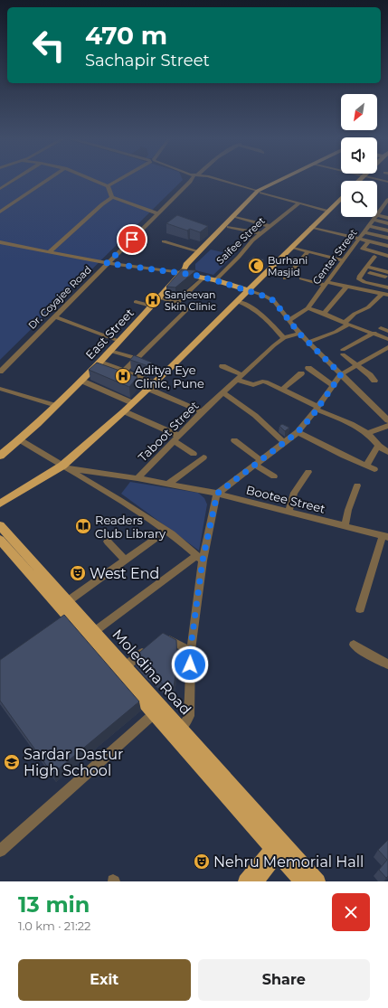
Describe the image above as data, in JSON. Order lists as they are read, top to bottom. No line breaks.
{"streets":{"main road":["Saifee Street","East Street","Moledina Road"],"street":["Center Street","Dr. Coyajee Road","Taboot Street","Bootee Street"]},"crossings":[["Saifee Street","East Street"],["Taboot Street","Bootee Street"]],"places":{"mosque":["Burhani Masjid"],"hospital":["Sanjeevan Skin Clinic","Aditya Eye Clinic, Pune"],"library":["Readers Club Library"],"theatre":["West End","Nehru Memorial Hall"],"school or university":["Sardar Dastur High School"]},"north":"bottom left","page":{"turn":["470 m","Sachapir Street"],"heading":["13 min","1.0 km · 21:22"],"buttons":["Exit","Share"]}}
